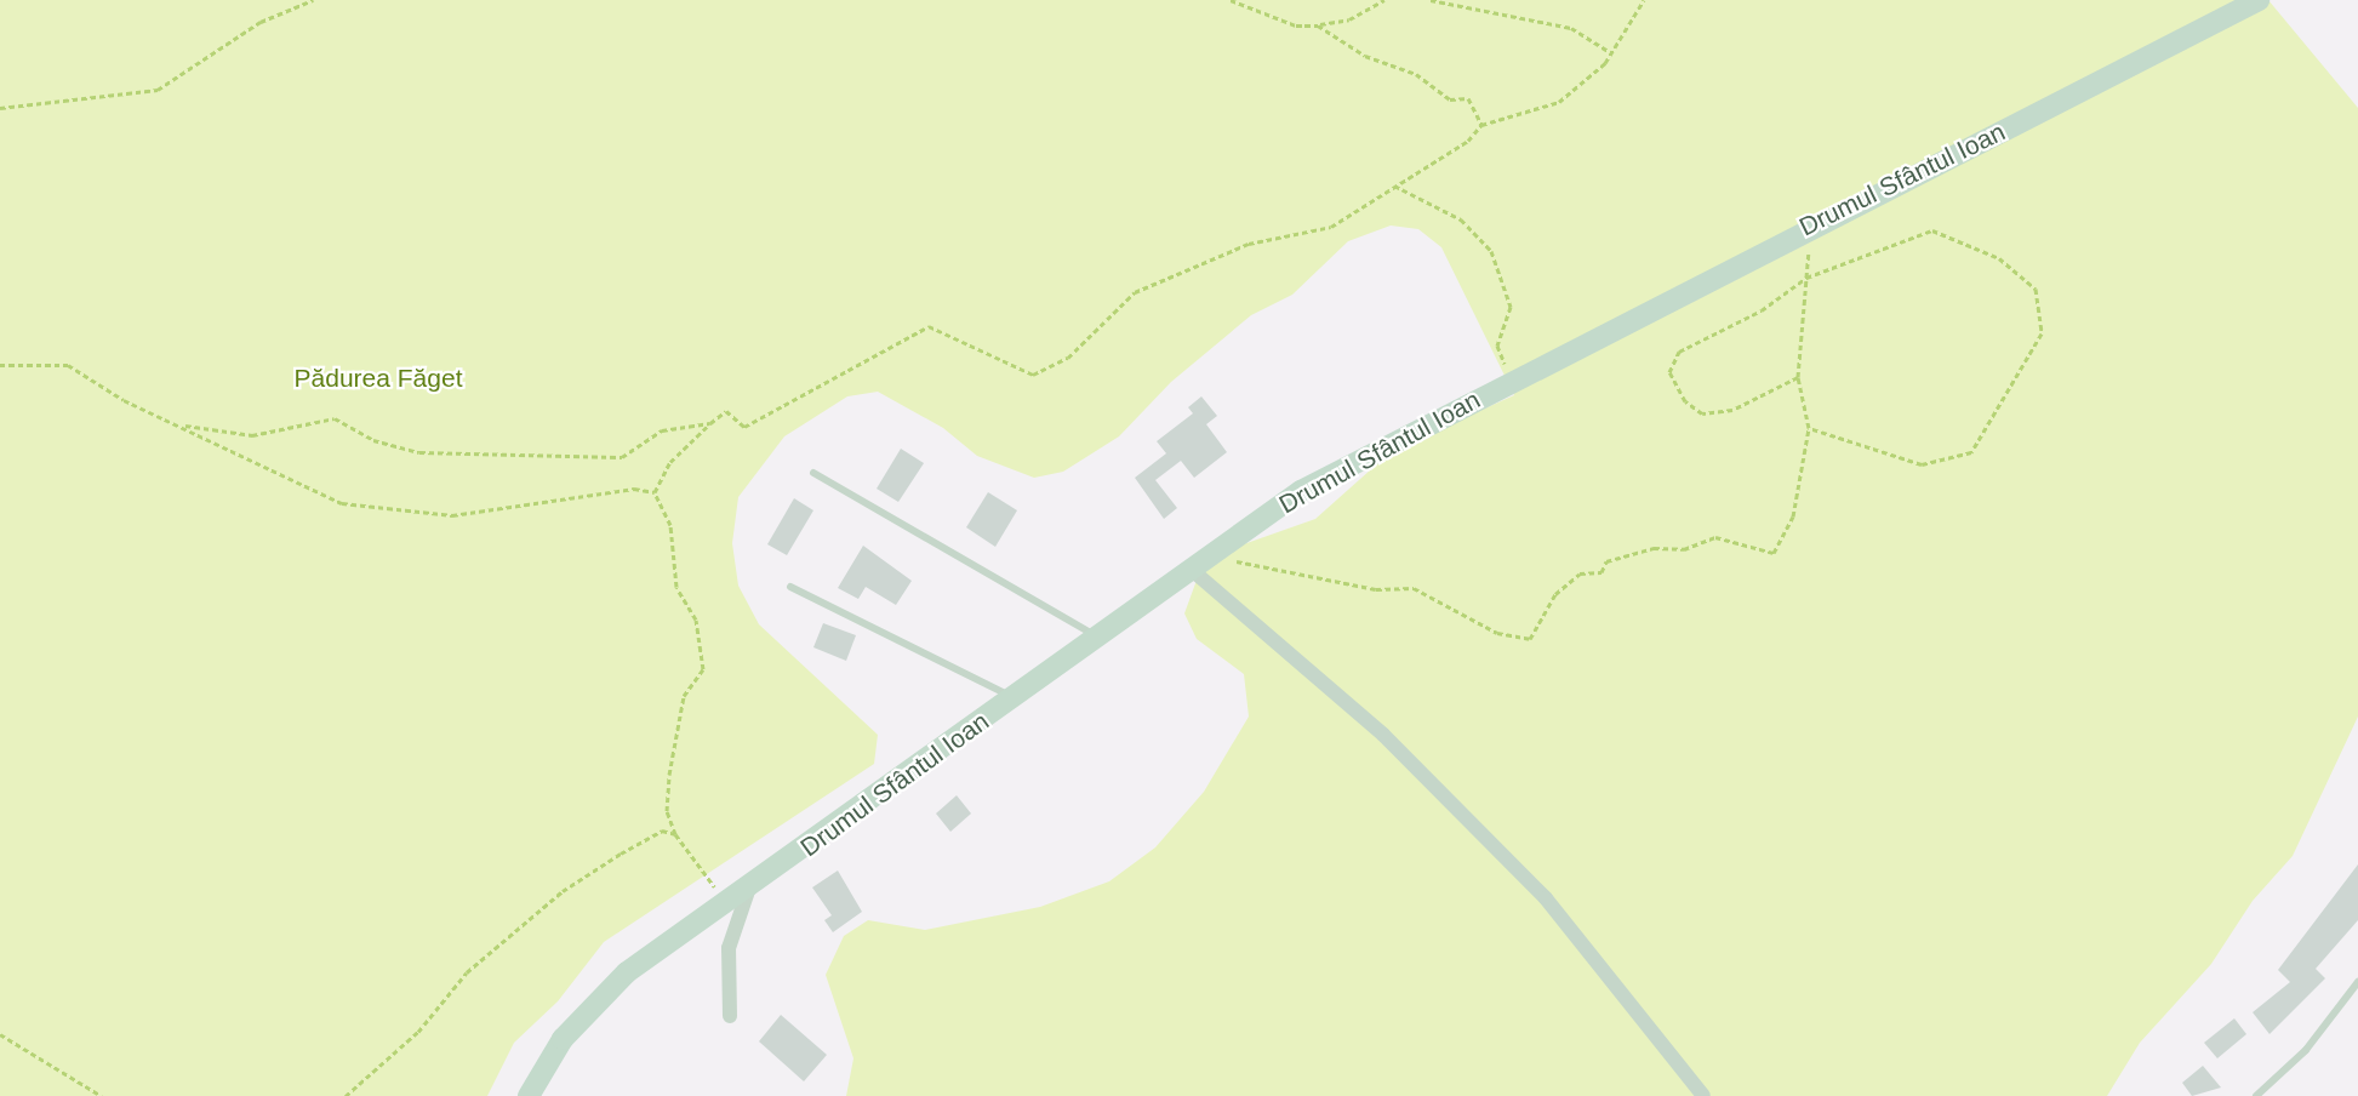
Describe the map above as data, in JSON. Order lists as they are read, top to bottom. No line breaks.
{"streets":{"main road":["Drumul Sfântul Ioan"]},"parks":["Pădurea Făget"]}
